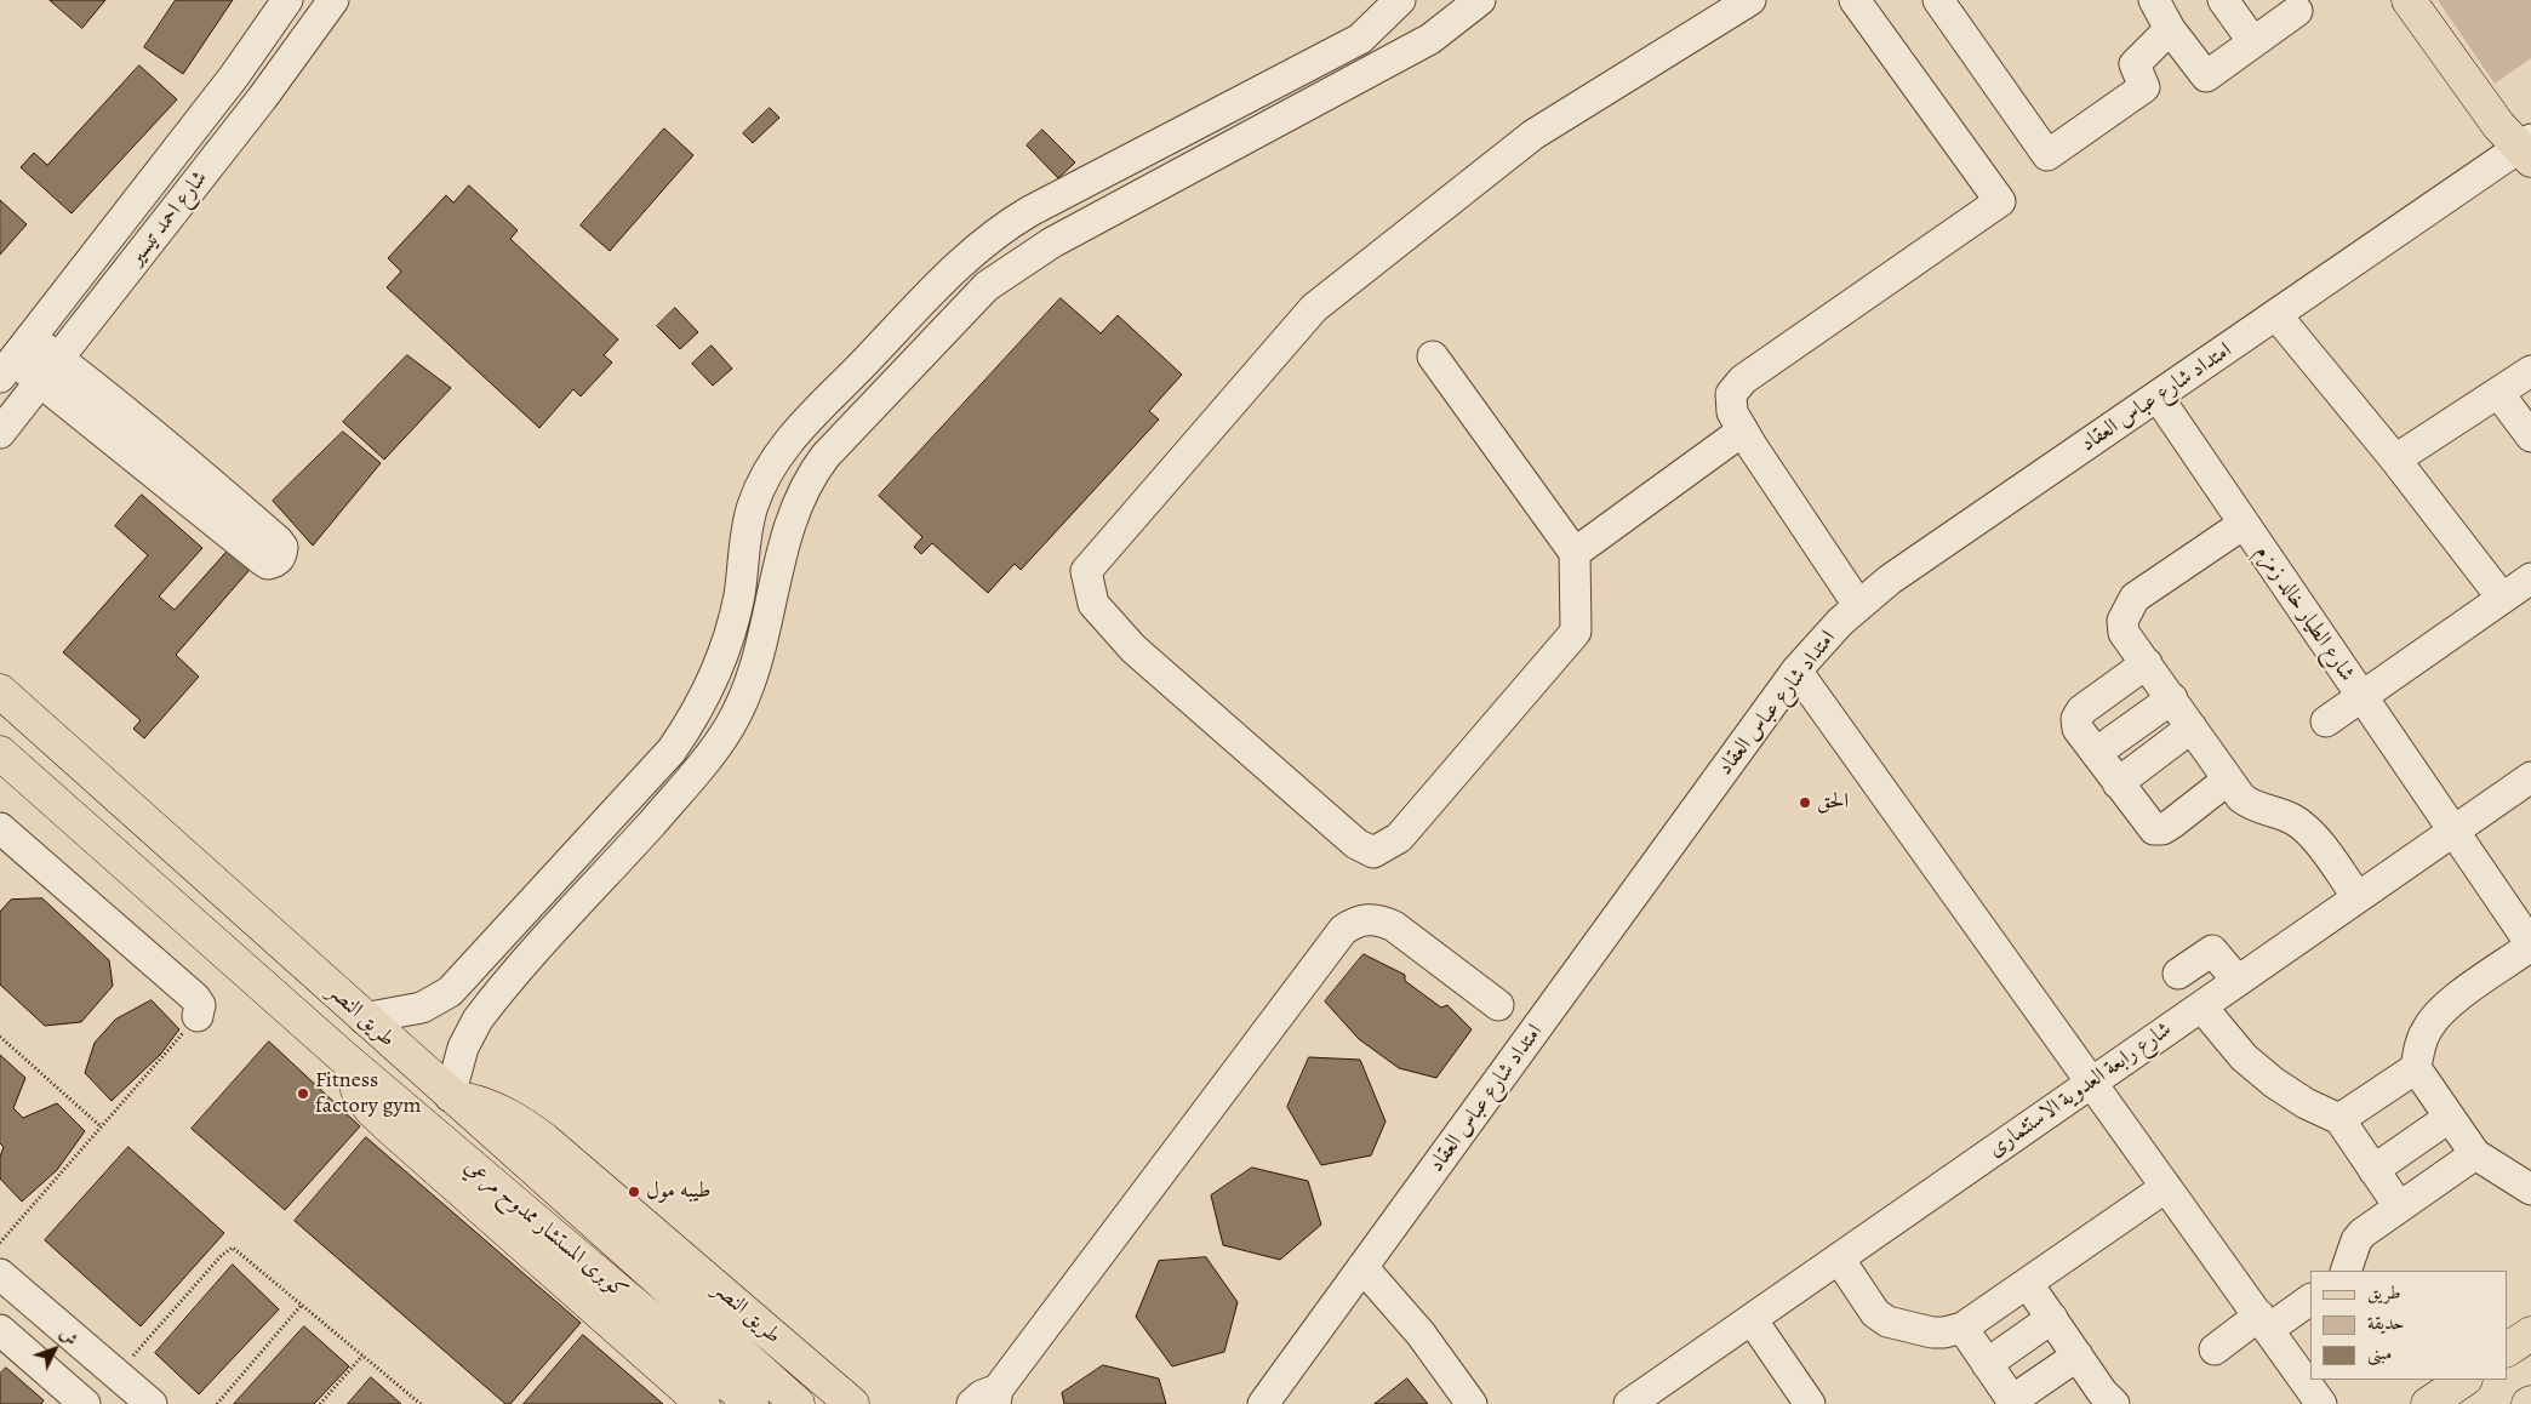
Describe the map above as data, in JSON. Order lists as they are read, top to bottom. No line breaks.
{"streets":{"main road":["طريق النصر","كوبرى المستشار ممدوح مرعي"],"street":["شارع احمد تيسير","امتداد شارع عباس العقاد","شارع الطيار خالد زمزم","شارع رابعة العدوية الاستثمارى"]},"crossings":[["امتداد شارع عباس العقاد","شارع الطيار خالد زمزم"],["شارع الطيار خالد زمزم","شارع رابعة العدوية الاستثمارى"],["طريق النصر","كوبرى المستشار ممدوح مرعي"]],"places":["الحق","Fitness factory gym","طيبه مول"],"legend":["طريق","حديقة","مبنى"],"north":"top right"}
